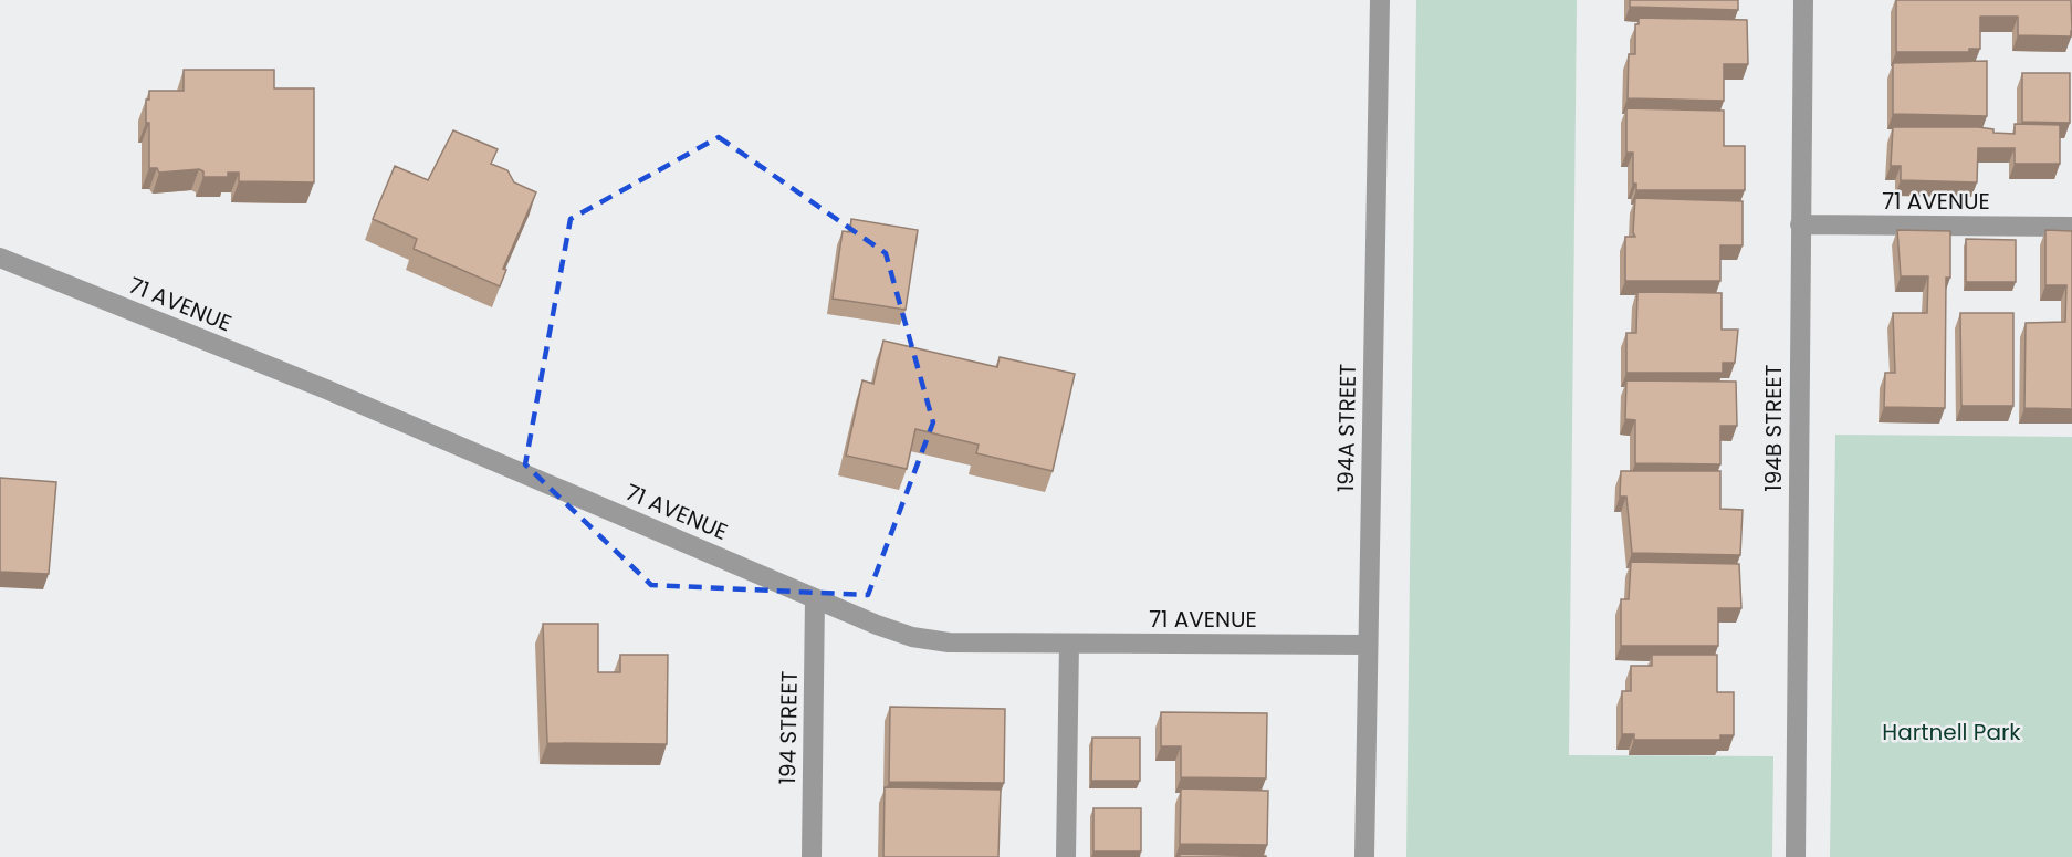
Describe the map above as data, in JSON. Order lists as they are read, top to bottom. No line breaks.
{"streets":{"street":["71 AVENUE","194A STREET","194B STREET","194 STREET"]},"crossings":[["71 AVENUE","194A STREET"],["71 AVENUE","194B STREET"],["71 AVENUE","194 STREET"]],"parks":["Hartnell Park"]}
